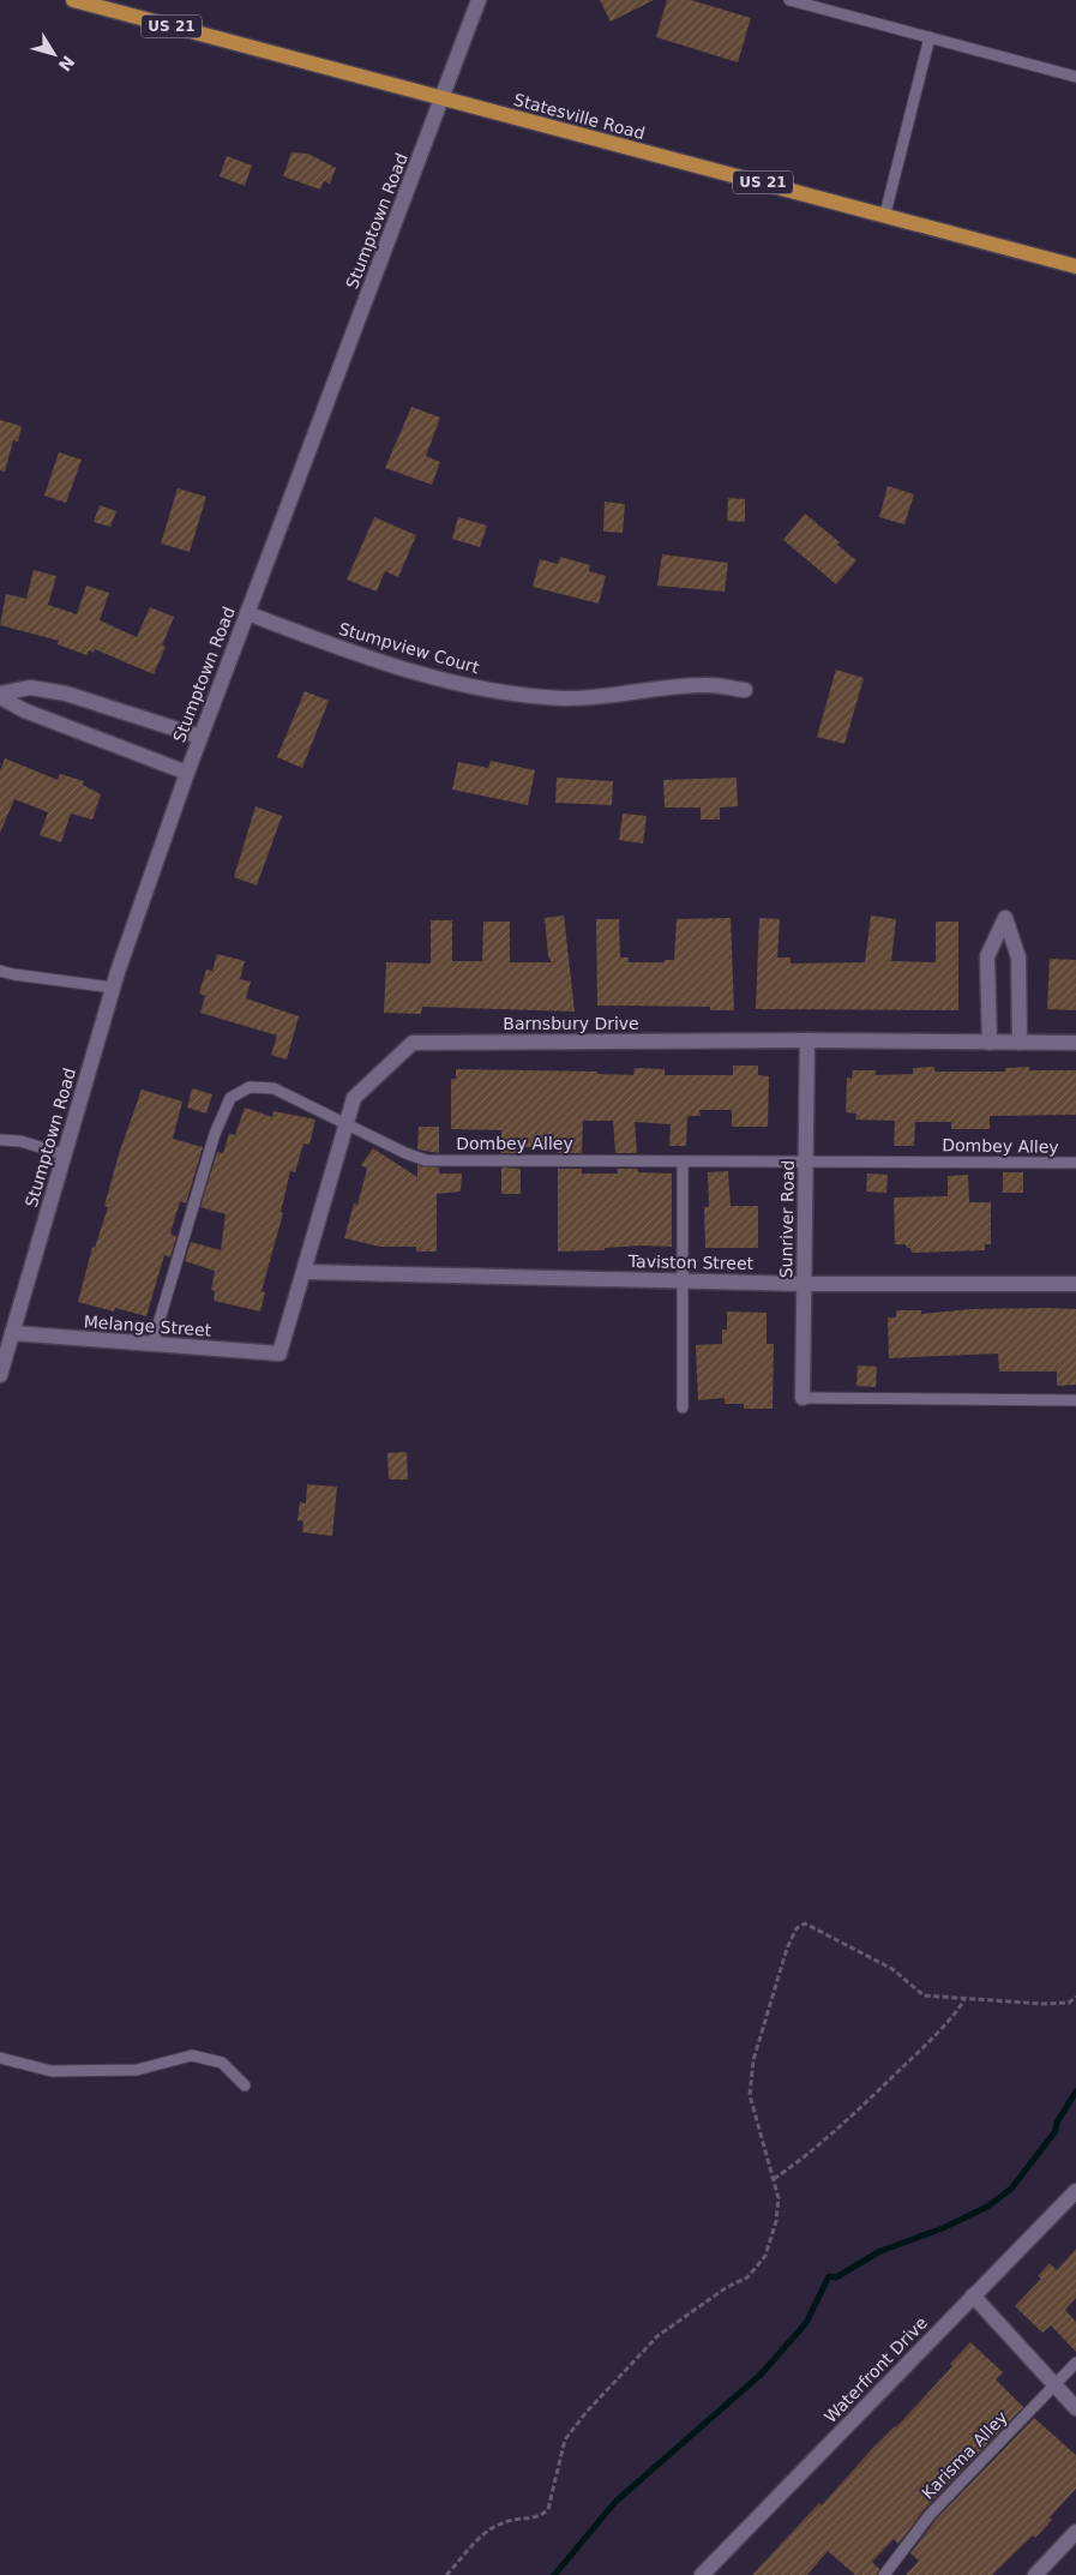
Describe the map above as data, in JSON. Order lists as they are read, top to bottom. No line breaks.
{"streets":{"main road":["US 21","Statesville Road"],"street":["Stumptown Road","Stumpview Court","Barnsbury Drive","Sunriver Road","Taviston Street","Melange Street","Waterfront Drive"],"lane":["Dombey Alley","Karisma Alley"]},"crossings":[["Statesville Road","Stumptown Road"],["Stumptown Road","Stumpview Court"],["Stumptown Road","Melange Street"],["Barnsbury Drive","Dombey Alley"],["Barnsbury Drive","Sunriver Road"],["Barnsbury Drive","Taviston Street"],["Barnsbury Drive","Melange Street"],["Dombey Alley","Sunriver Road"],["Dombey Alley","Melange Street"],["Sunriver Road","Taviston Street"]],"north":"bottom right"}
